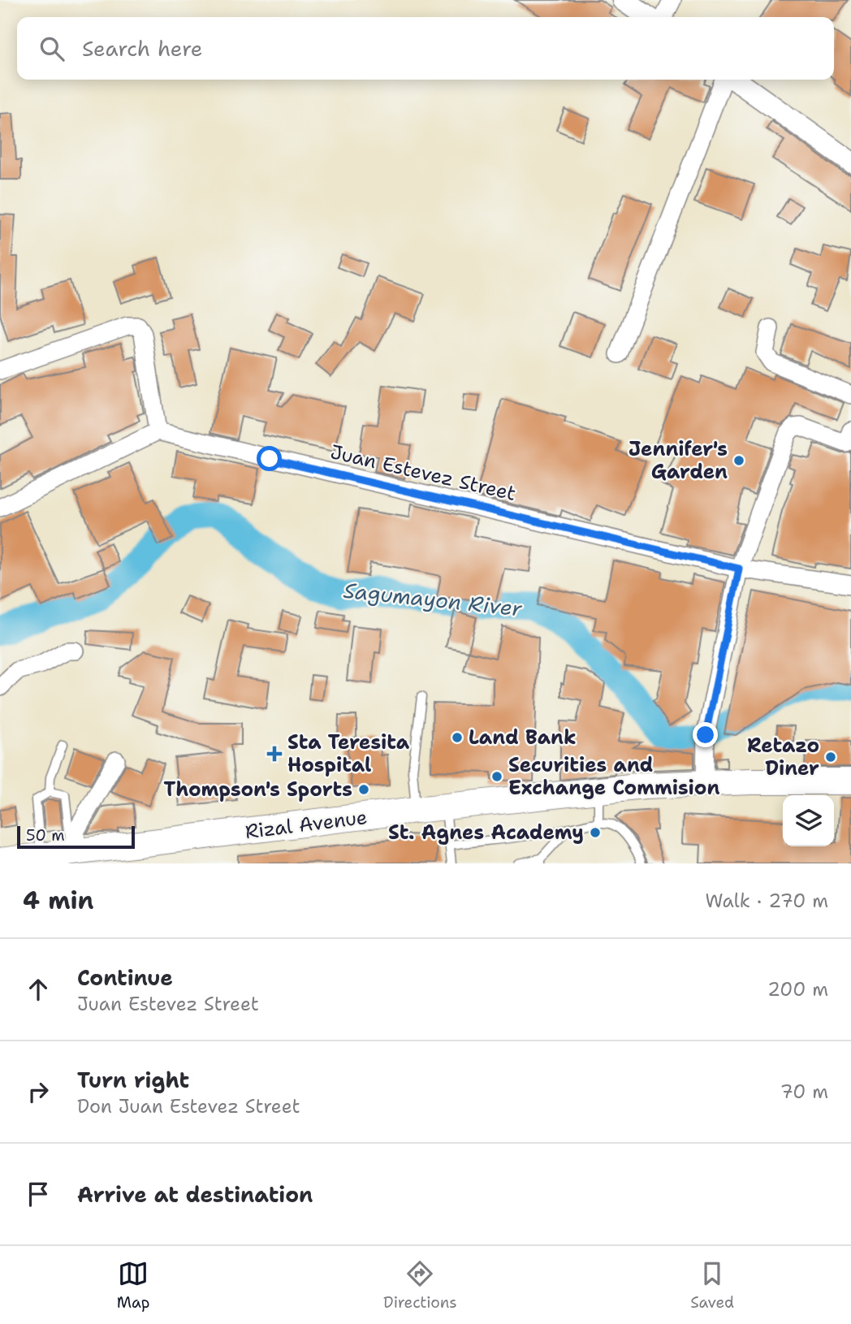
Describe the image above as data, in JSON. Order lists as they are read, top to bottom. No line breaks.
{"streets":{"main road":["Rizal Avenue"],"street":["Juan Estevez Street"]},"water":["Sagumayon River"],"places":{"other":["Jennifer's Garden","Land Bank","Retazo Diner","Securities and Exchange Commision","Thompson's Sports","St. Agnes Academy"],"health":["Sta Teresita Hospital"]},"scale_bar":"50 m","page":{"search":"Search here","scale":"50 m","heading":["4 min","Walk · 270 m"],"list":[["Continue","Juan Estevez Street","200 m"],["Turn right","Don Juan Estevez Street","70 m"],"Arrive at destination"],"nav":["Map","Directions","Saved"]}}
